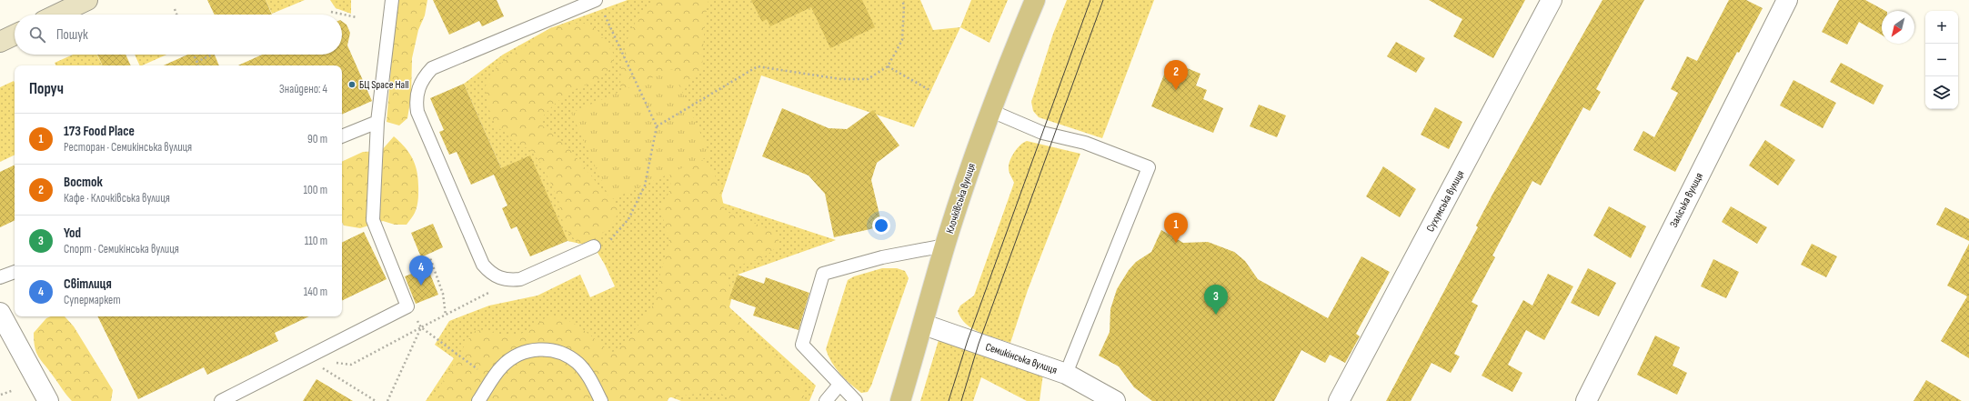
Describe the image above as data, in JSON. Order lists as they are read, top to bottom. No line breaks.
{"streets":{"main road":["Клочківська вулиця"],"street":["Заліська вулиця","Сухумська вулиця","Семикінська вулиця"]},"crossings":[["Клочківська вулиця","Семикінська вулиця"]],"places":["БЦ Space Hall"],"north":"bottom left","page":{"map_buttons":["+","−"],"search":"Пошук","pins":["2","1","4","3"],"heading":["Поруч","Знайдено: 4"],"list":[{"mark":"1","name":"173 Food Place","note":"Ресторан · Семикінська вулиця","value":"90 m"},{"mark":"2","name":"Восток","note":"Кафе · Клочківська вулиця","value":"100 m"},{"mark":"3","name":"Yod","note":"Спорт · Семикінська вулиця","value":"110 m"},{"mark":"4","name":"Світлиця","note":"Супермаркет","value":"140 m"}]}}
